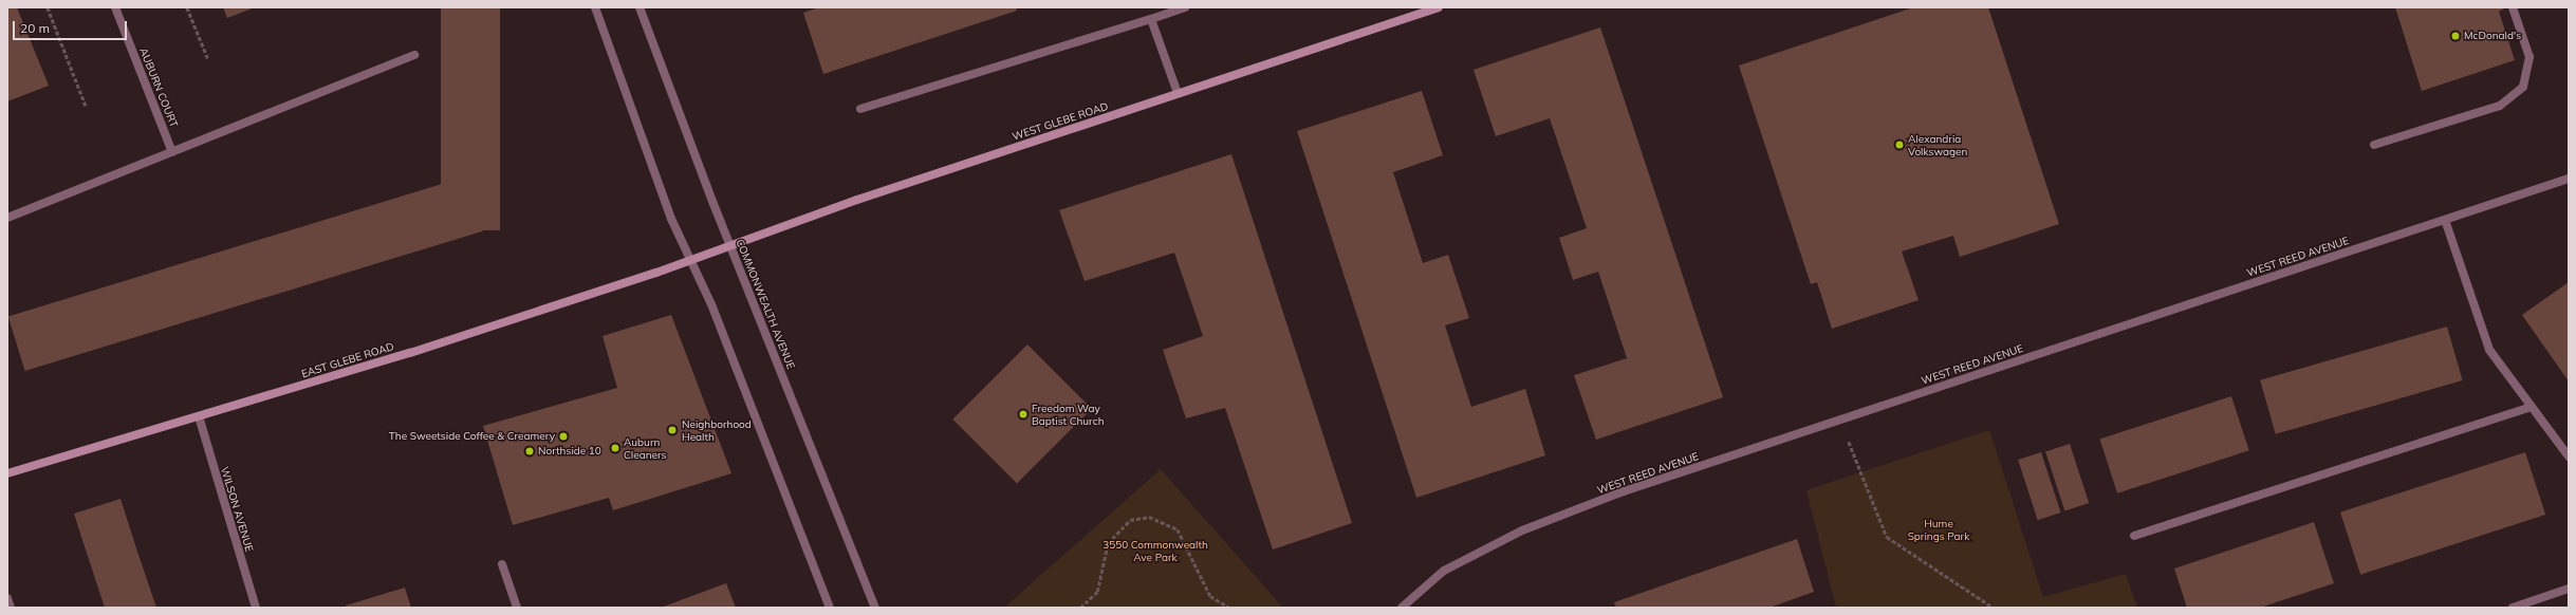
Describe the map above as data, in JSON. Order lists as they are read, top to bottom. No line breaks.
{"streets":{"main road":["WEST GLEBE ROAD","EAST GLEBE ROAD"],"street":["AUBURN COURT","WEST REED AVENUE","COMMONWEALTH AVENUE","WILSON AVENUE"]},"crossings":[["WEST GLEBE ROAD","COMMONWEALTH AVENUE"],["WEST GLEBE ROAD","EAST GLEBE ROAD"],["EAST GLEBE ROAD","WILSON AVENUE"]],"parks":["Hume Springs Park","3550 Commonwealth Ave Park"],"places":["McDonald's","Alexandria Volkswagen","Freedom Way Baptist Church","Neighborhood Health","The Sweetside Coffee & Creamery","Auburn Cleaners","Northside 10"],"scale_bar":"20 m"}
